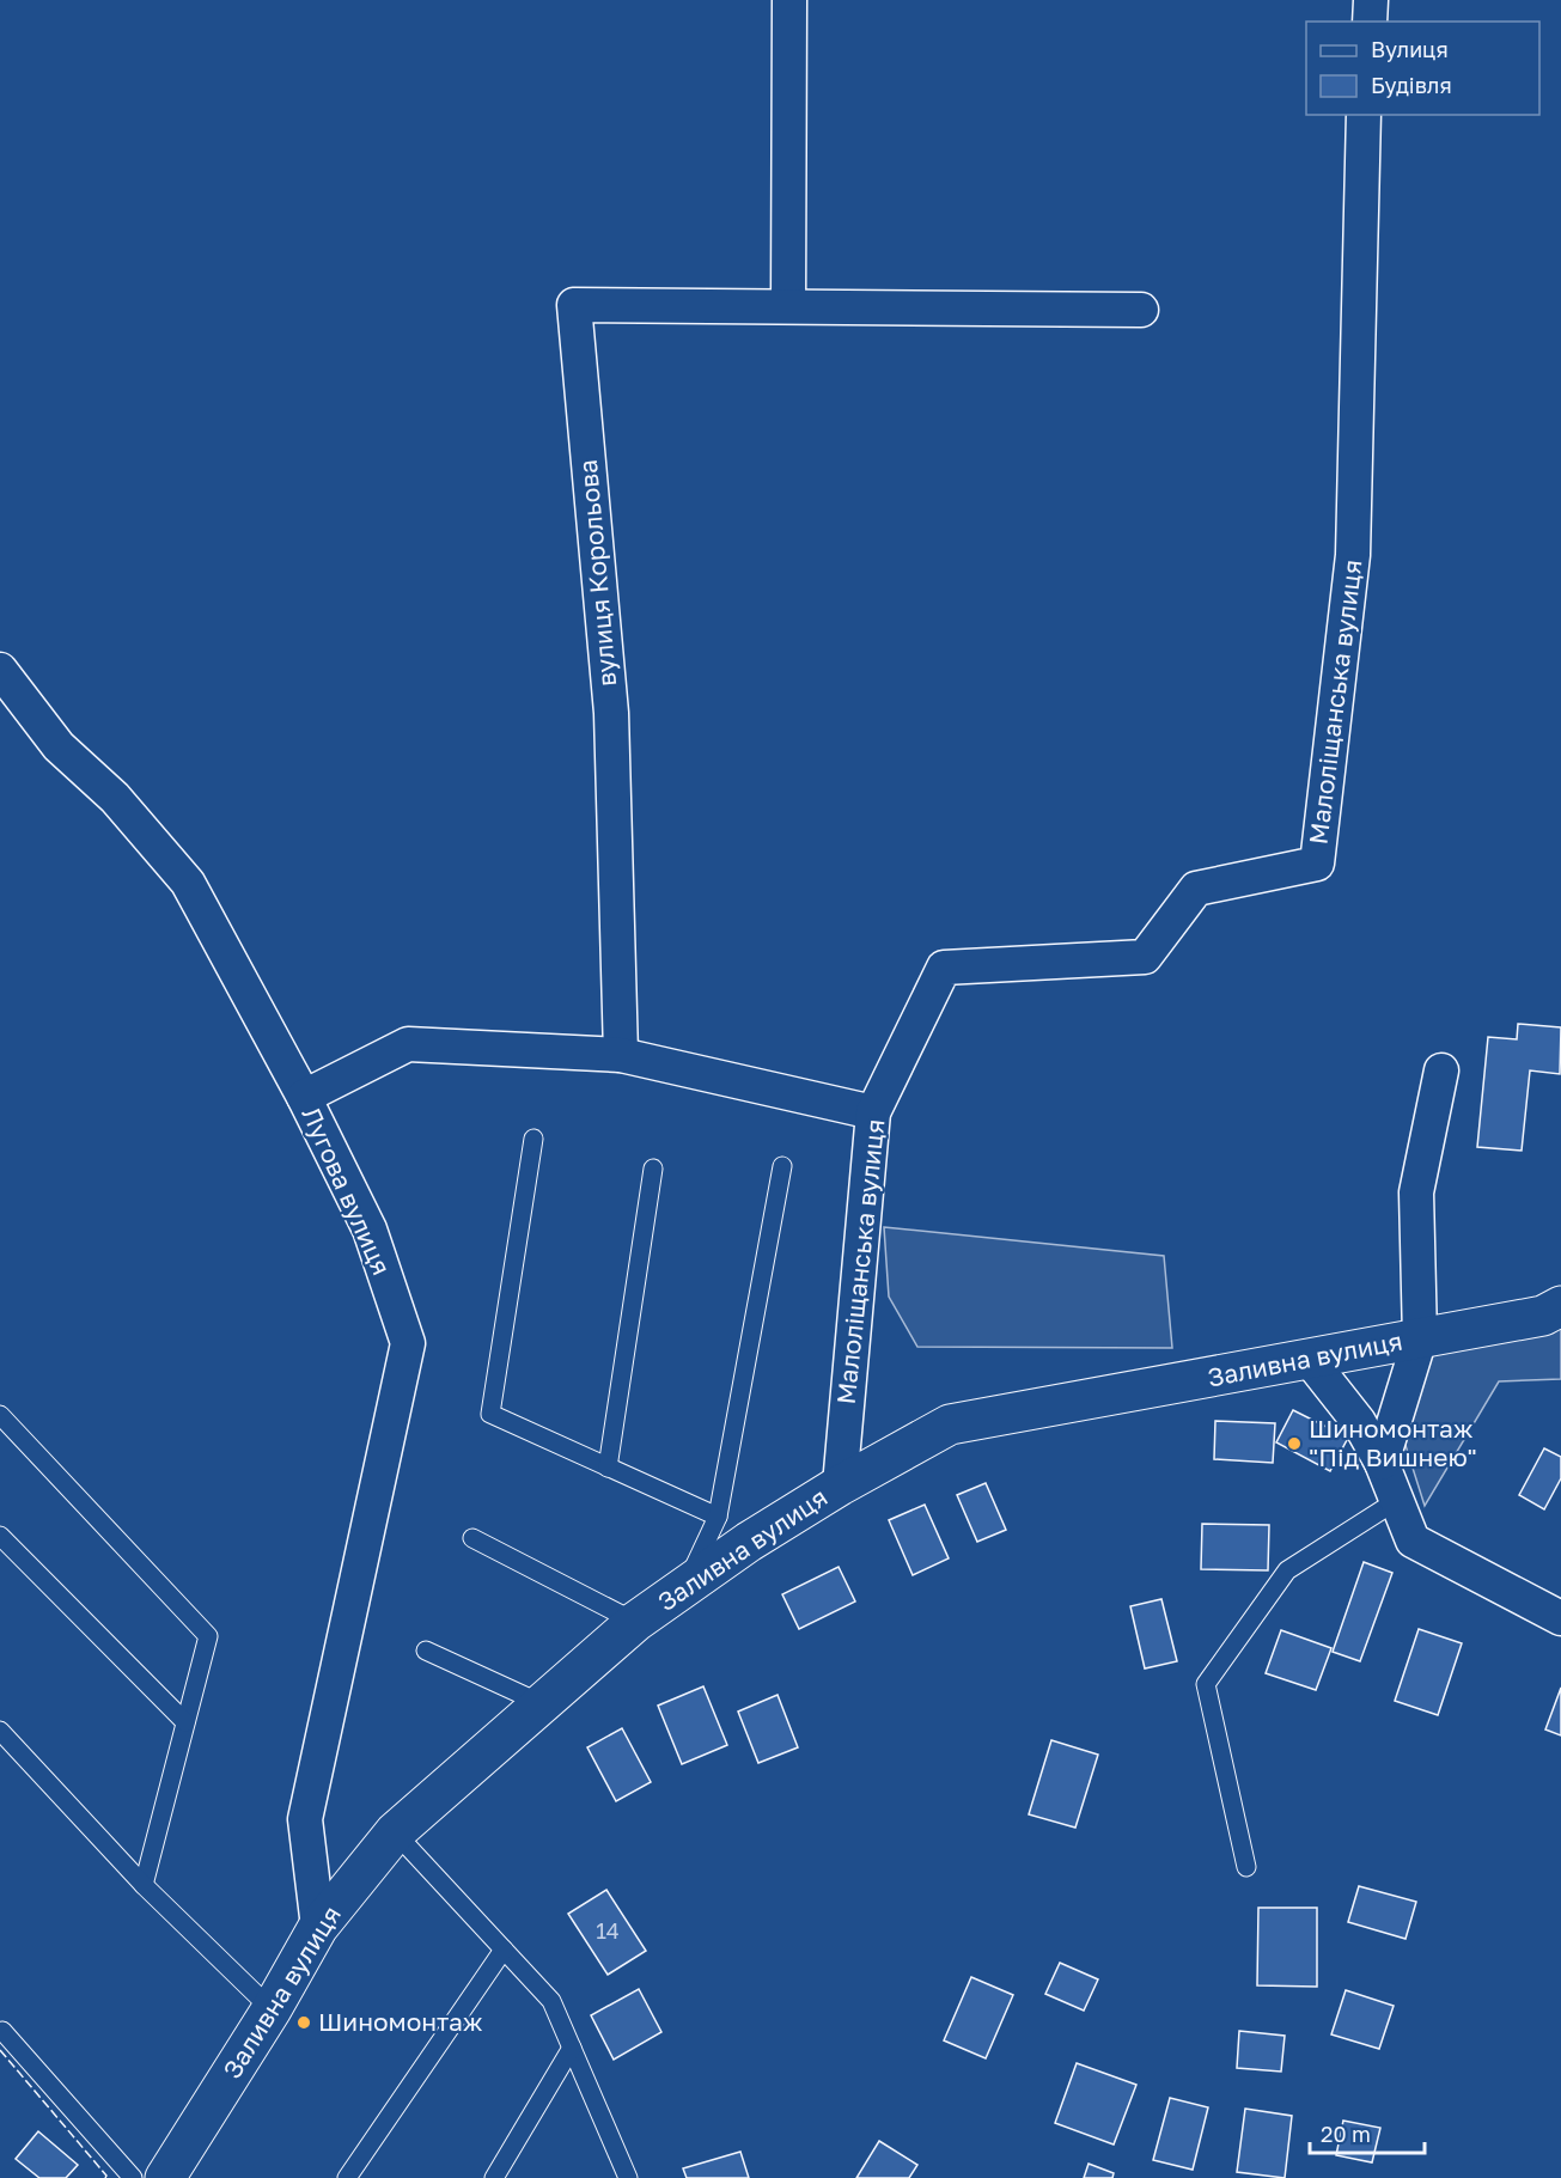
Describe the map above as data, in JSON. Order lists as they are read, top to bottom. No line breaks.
{"streets":{"street":["вулиця Корольова","Малоліщанська вулиця","Лугова вулиця","Заливна вулиця"]},"crossings":[["Малоліщанська вулиця","Заливна вулиця"],["Лугова вулиця","Заливна вулиця"]],"places":["Шиномонтаж \"Під Вишнею\"","Шиномонтаж"],"house_numbers":["14"],"legend":["Вулиця","Будівля"],"scale_bar":"20 m"}
